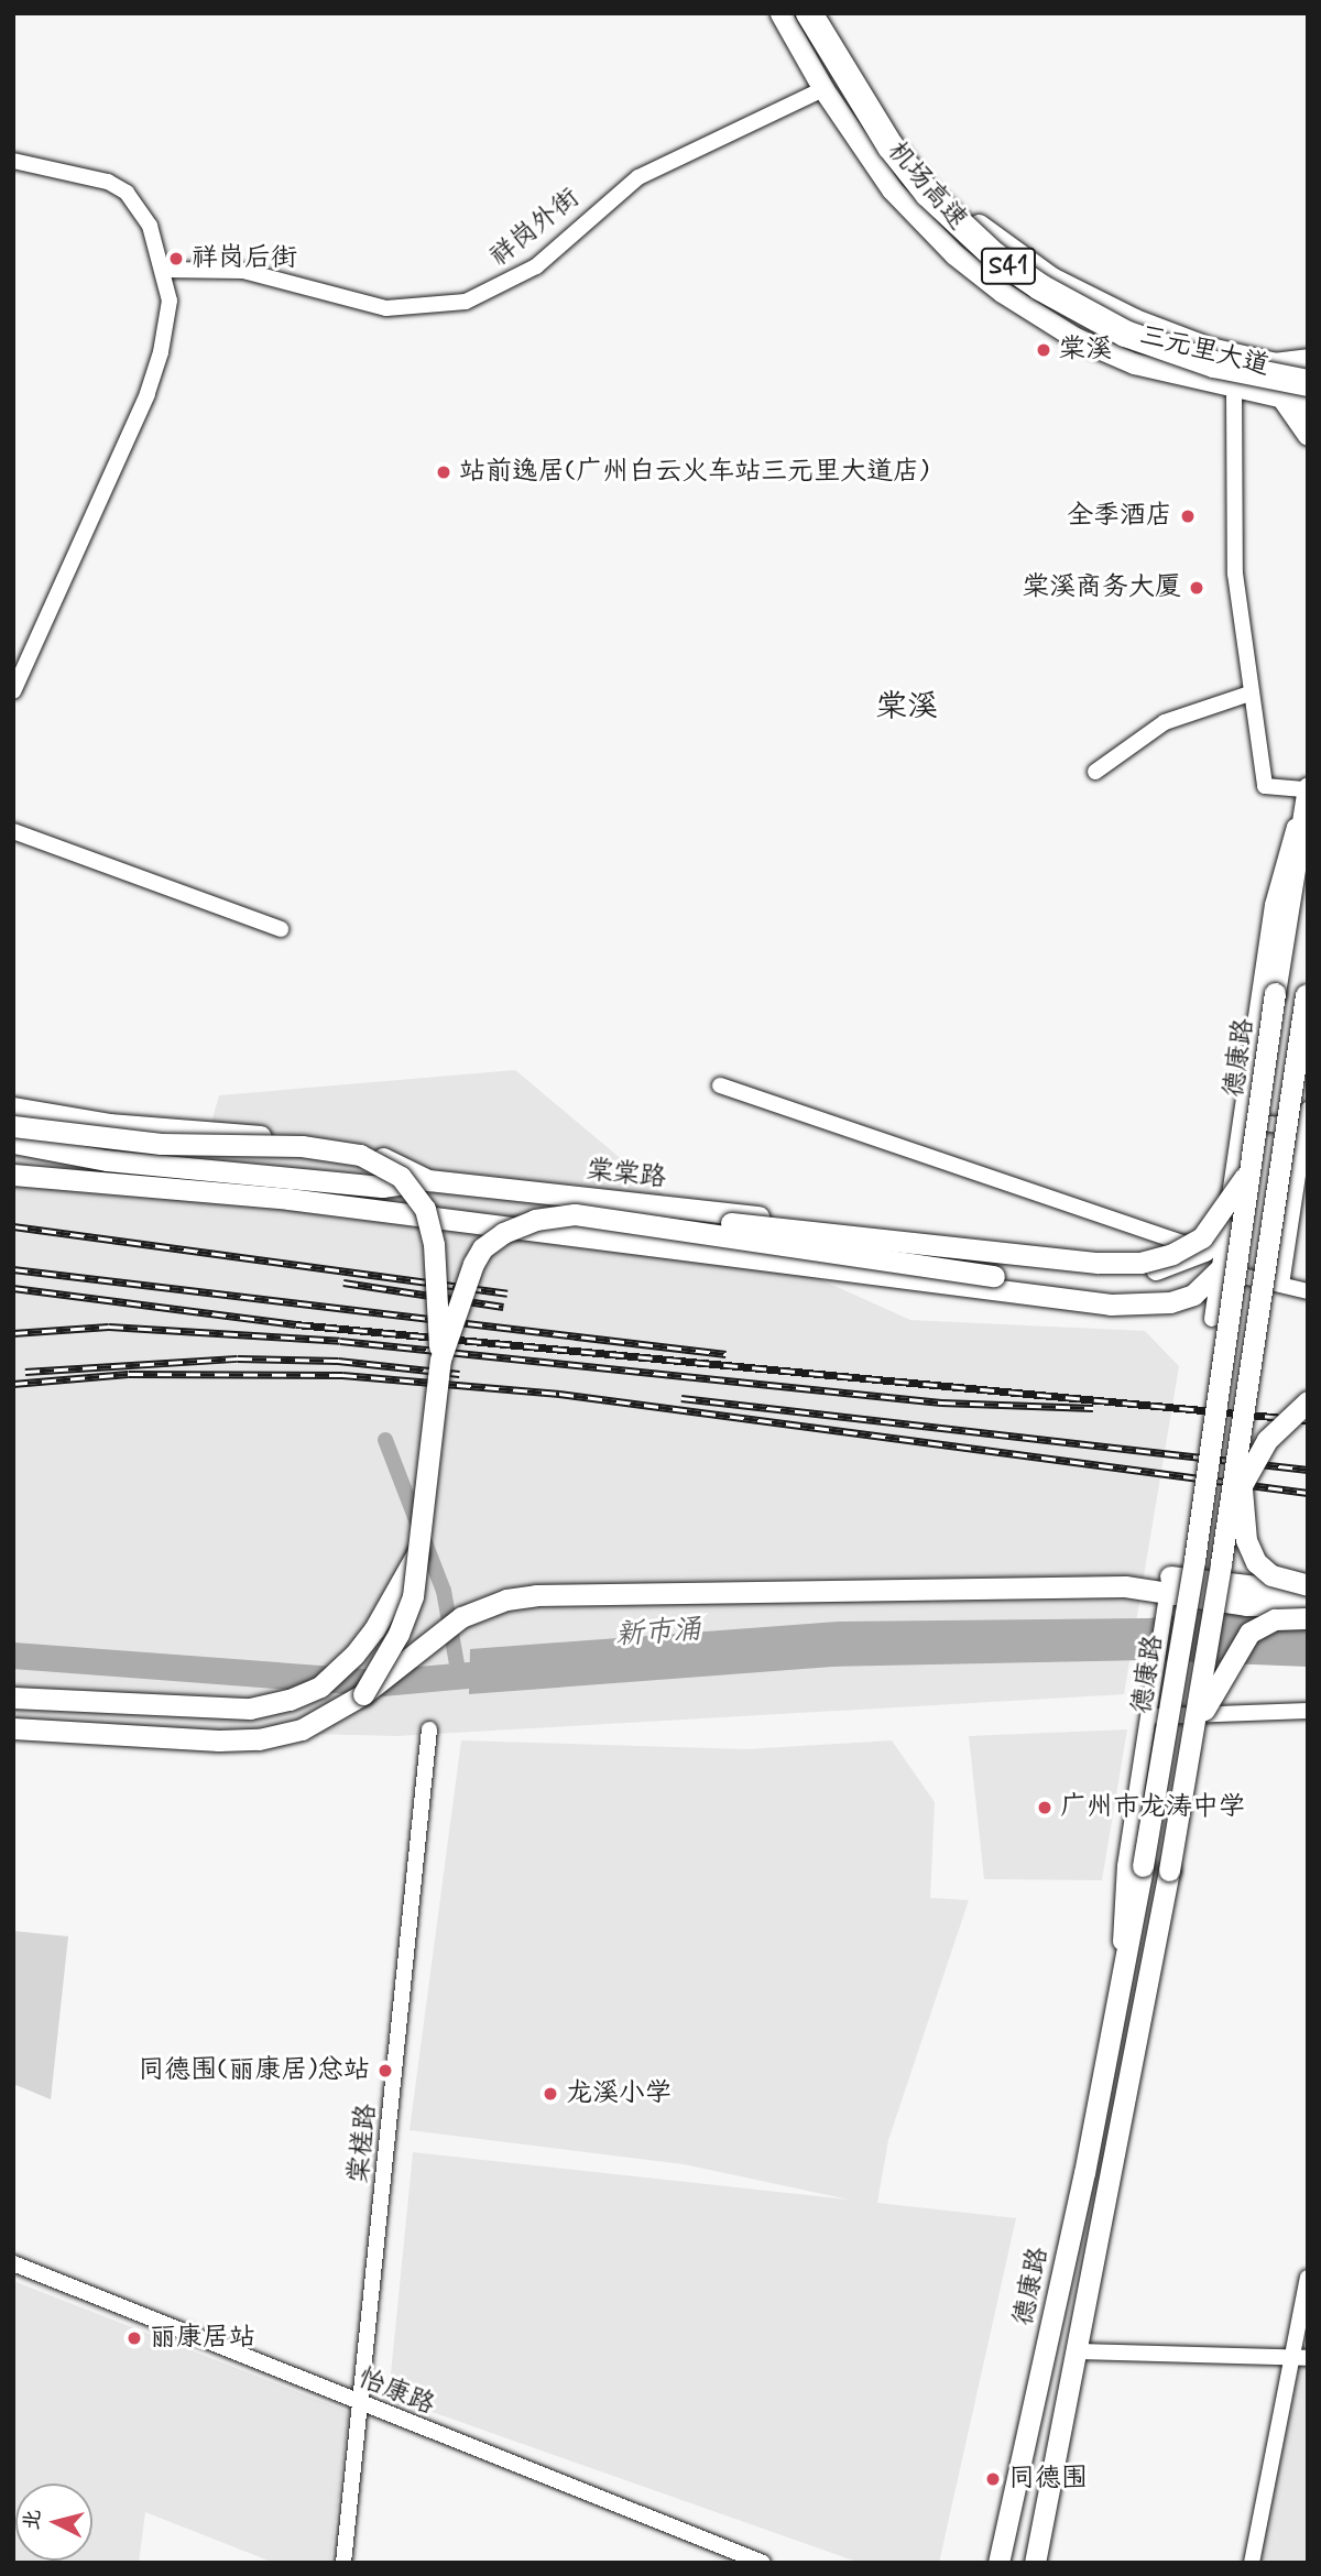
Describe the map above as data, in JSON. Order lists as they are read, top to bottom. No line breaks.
{"streets":{"highway":["机场高速","S41"],"street":["祥岗外街","三元里大道","德康路","棠棠路","棠槎路","怡康路"]},"crossings":[["祥岗外街","三元里大道"],["棠槎路","怡康路"]],"districts":["棠溪"],"water":["新市涌"],"places":["祥岗后街","棠溪","站前逸居(广州白云火车站三元里大道店)","全季酒店","棠溪商务大厦","广州市龙涛中学","同德围(丽康居)总站","龙溪小学","丽康居站","同德围"],"north":"left"}
